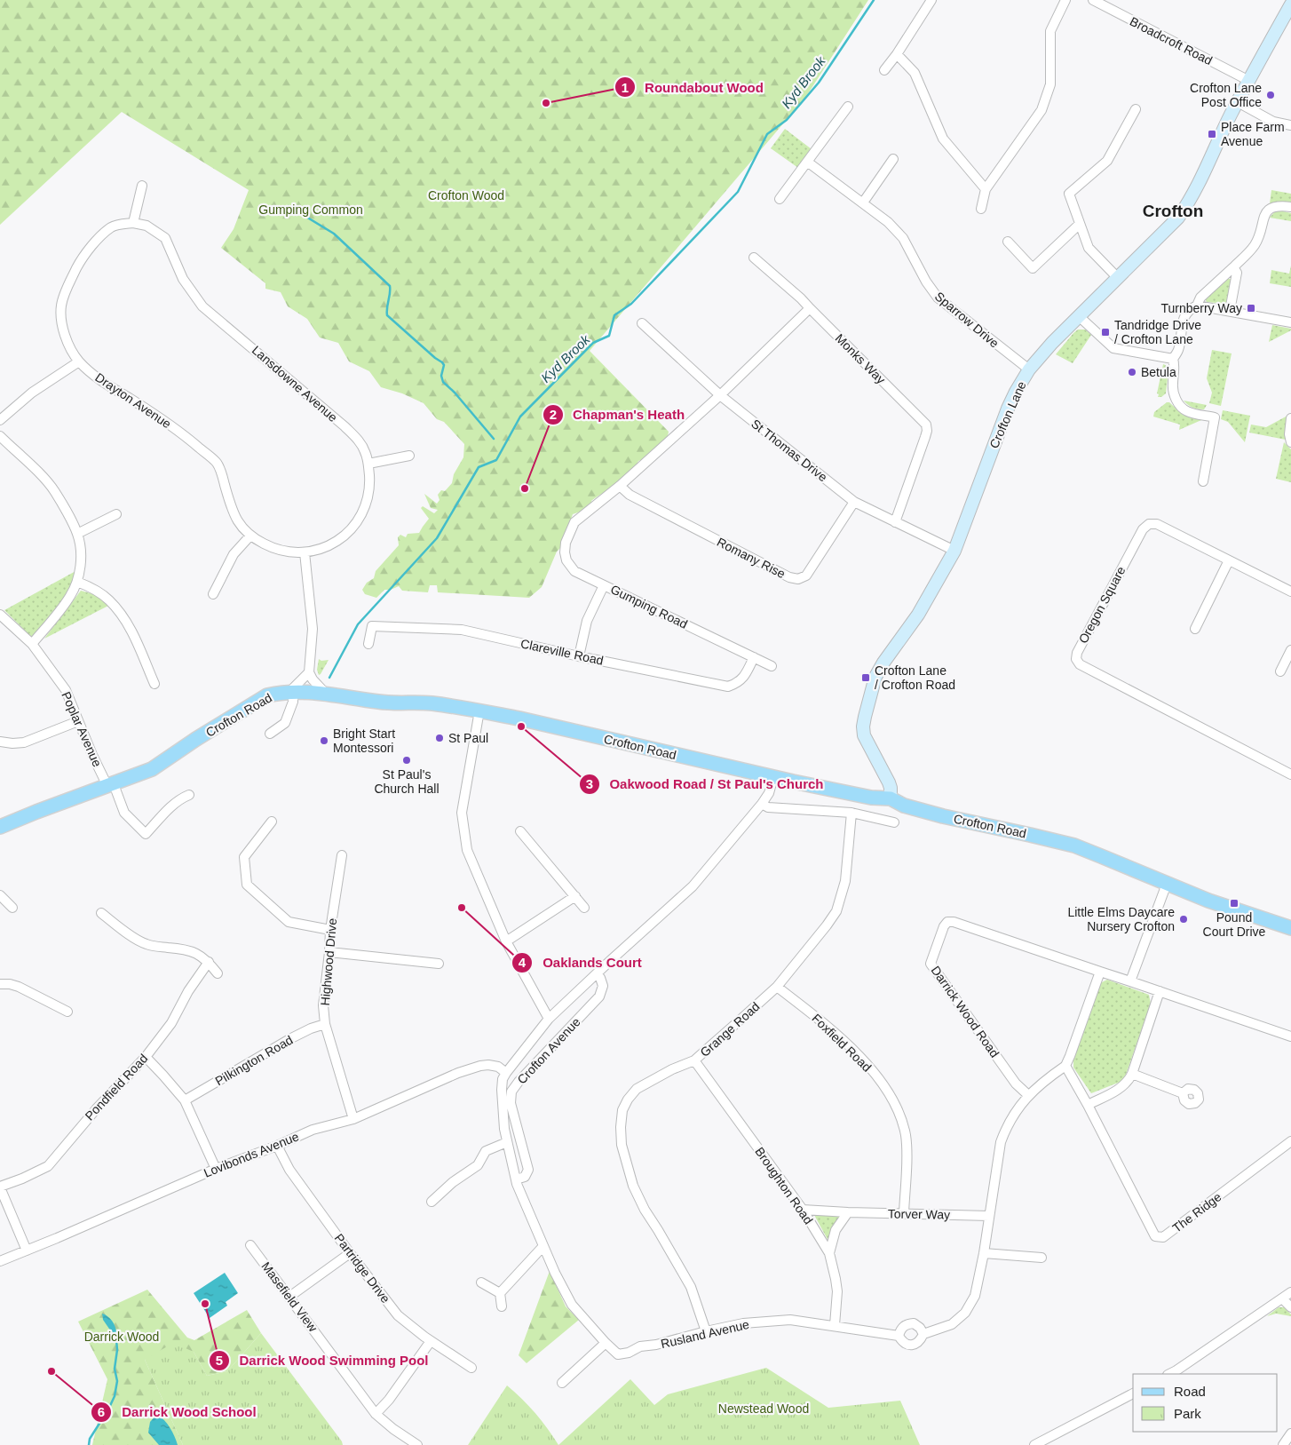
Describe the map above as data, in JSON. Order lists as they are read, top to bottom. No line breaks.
{"streets":{"main road":["Crofton Road"],"street":["Broadcroft Road","Sparrow Drive","Monks Way","Lansdowne Avenue","Drayton Avenue","Crofton Lane","St Thomas Drive","Romany Rise","Oregon Square","Gumping Road","Clareville Road","Poplar Avenue","Highwood Drive","Darrick Wood Road","Grange Road","Foxfield Road","Crofton Avenue","Pilkington Road","Pondfield Road","Lovibonds Avenue","Broughton Road","The Ridge","Torver Way","Partridge Drive","Masefield View","Rusland Avenue"]},"crossings":[["Broadcroft Road","Crofton Lane"],["Sparrow Drive","Crofton Lane"],["Monks Way","St Thomas Drive"],["Lansdowne Avenue","Drayton Avenue"],["Crofton Lane","St Thomas Drive"],["Crofton Lane","Crofton Road"],["St Thomas Drive","Romany Rise"],["Romany Rise","Gumping Road"],["Gumping Road","Clareville Road"],["Crofton Road","Poplar Avenue"],["Crofton Road","Crofton Avenue"],["Highwood Drive","Pilkington Road"],["Highwood Drive","Lovibonds Avenue"],["Darrick Wood Road","Rusland Avenue"],["Grange Road","Foxfield Road"],["Grange Road","Broughton Road"],["Grange Road","Rusland Avenue"],["Foxfield Road","Torver Way"],["Crofton Avenue","Lovibonds Avenue"],["Crofton Avenue","Rusland Avenue"],["Lovibonds Avenue","Partridge Drive"],["Broughton Road","Torver Way"],["Broughton Road","Rusland Avenue"],["Torver Way","Rusland Avenue"]],"districts":["Crofton"],"water":["Kyd Brook"],"parks":["Crofton Wood","Gumping Common","Darrick Wood","Newstead Wood"],"places":{"other":["Crofton Lane Post Office","Roundabout Wood","Betula","Chapman's Heath","Oakwood Road / St Paul's Church","St Paul","Bright Start Montessori","St Paul's Church Hall","Oaklands Court","Little Elms Daycare Nursery Crofton","Darrick Wood Swimming Pool","Darrick Wood School"],"transit":["Place Farm Avenue","Turnberry Way","Tandridge Drive / Crofton Lane","Crofton Lane / Crofton Road","Pound Court Drive"]},"legend":["Road","Park"]}
